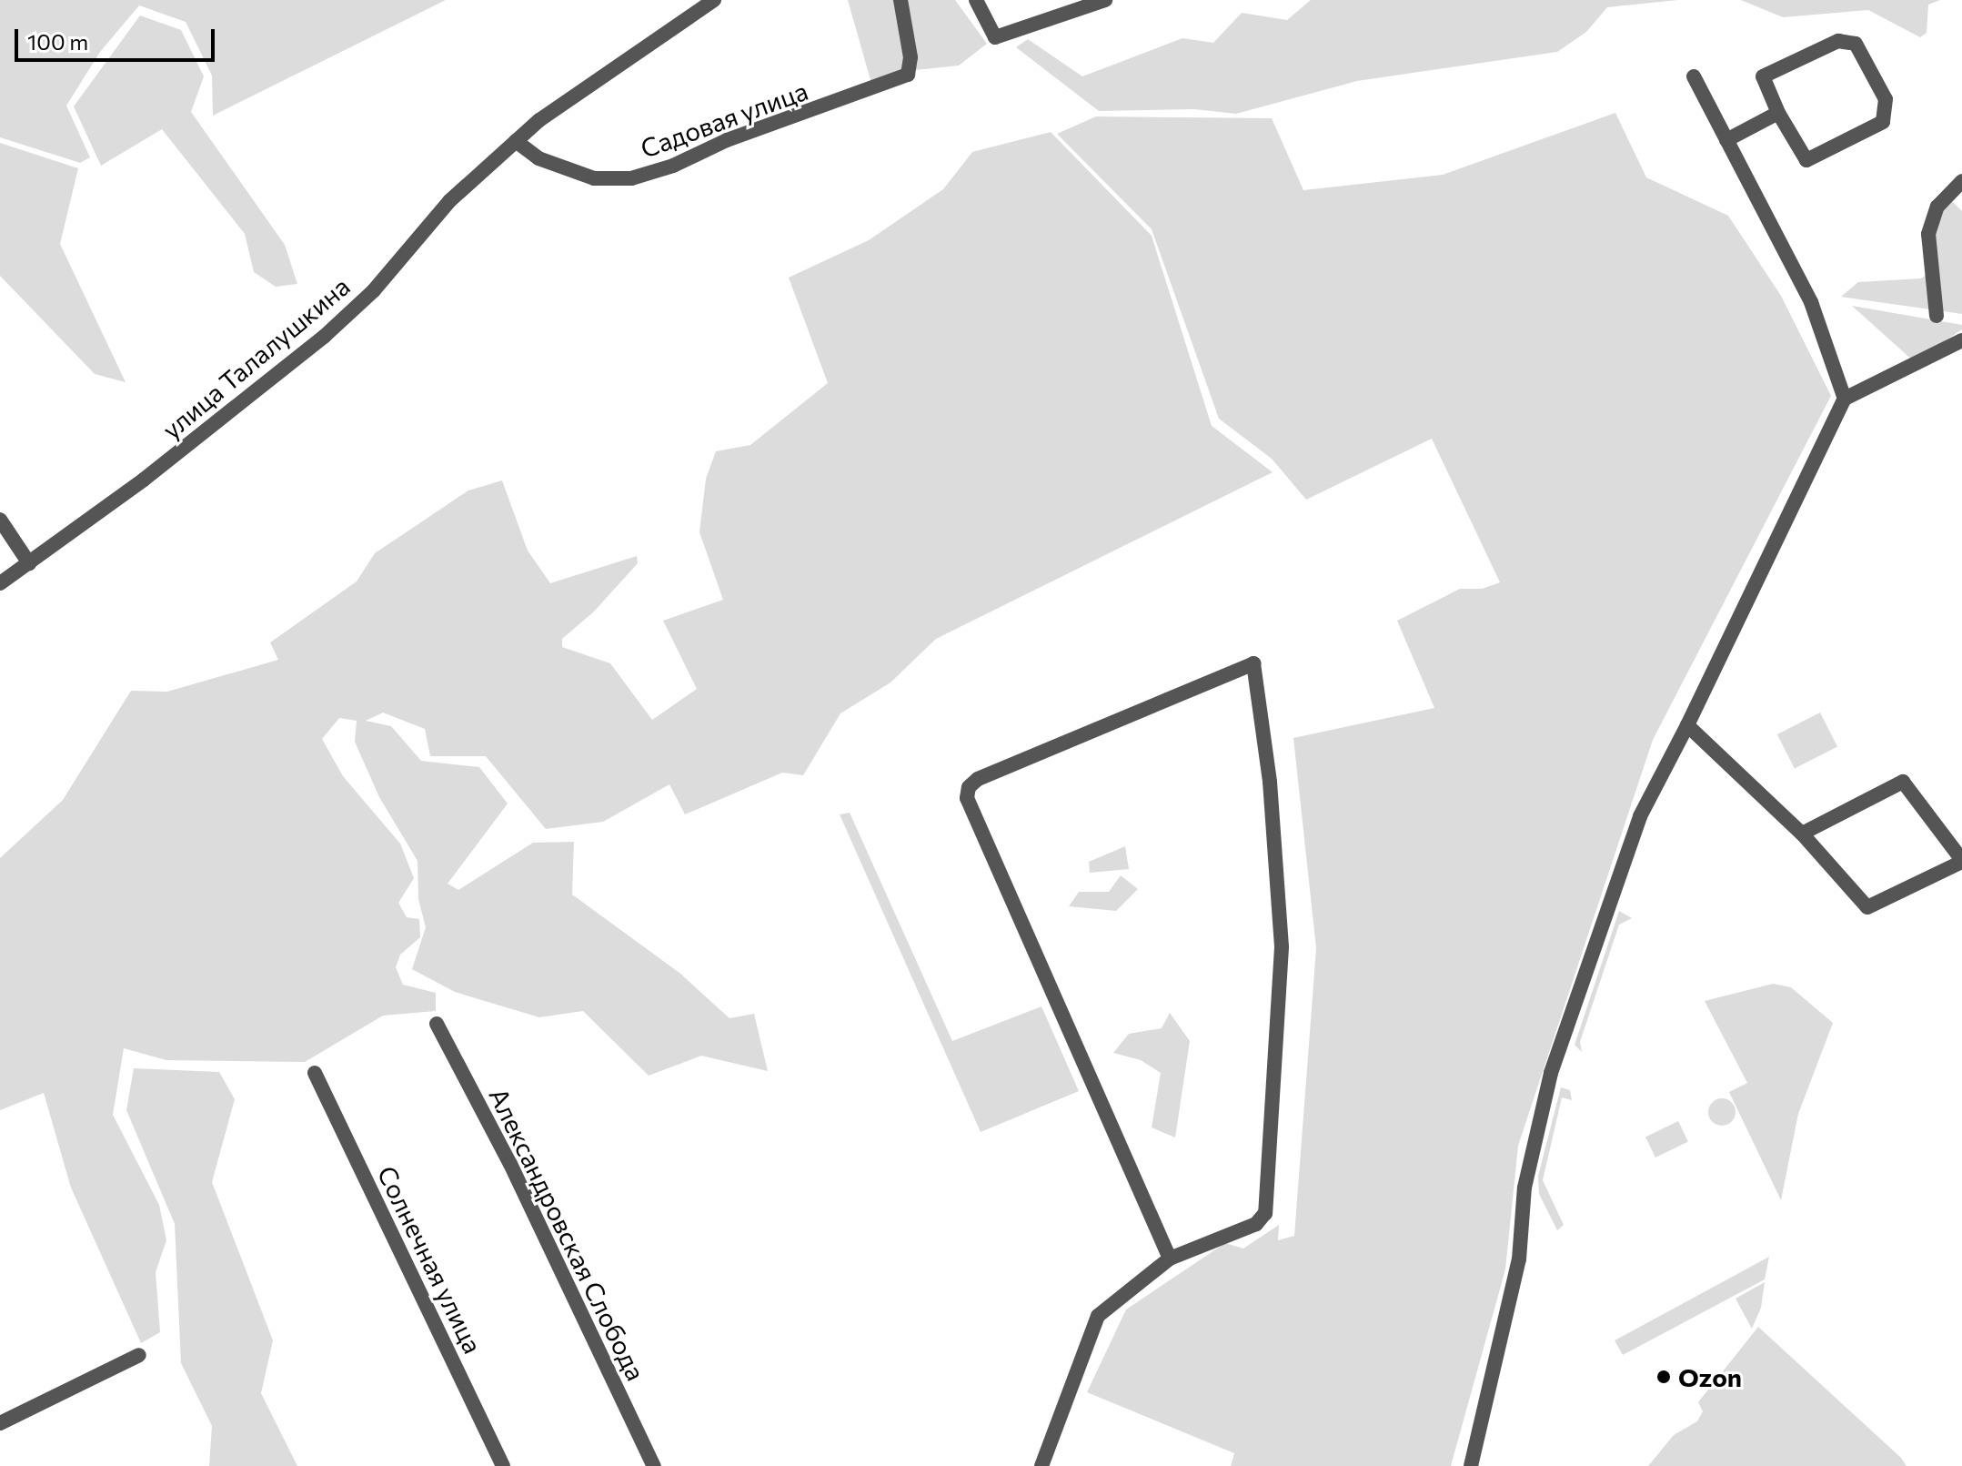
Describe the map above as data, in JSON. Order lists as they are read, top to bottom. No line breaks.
{"streets":{"street":["Садовая улица","улица Талалушкина","Александровская Слобода","Солнечная улица"]},"crossings":[["Садовая улица","улица Талалушкина"]],"places":["Ozon"],"scale_bar":"100 m"}
